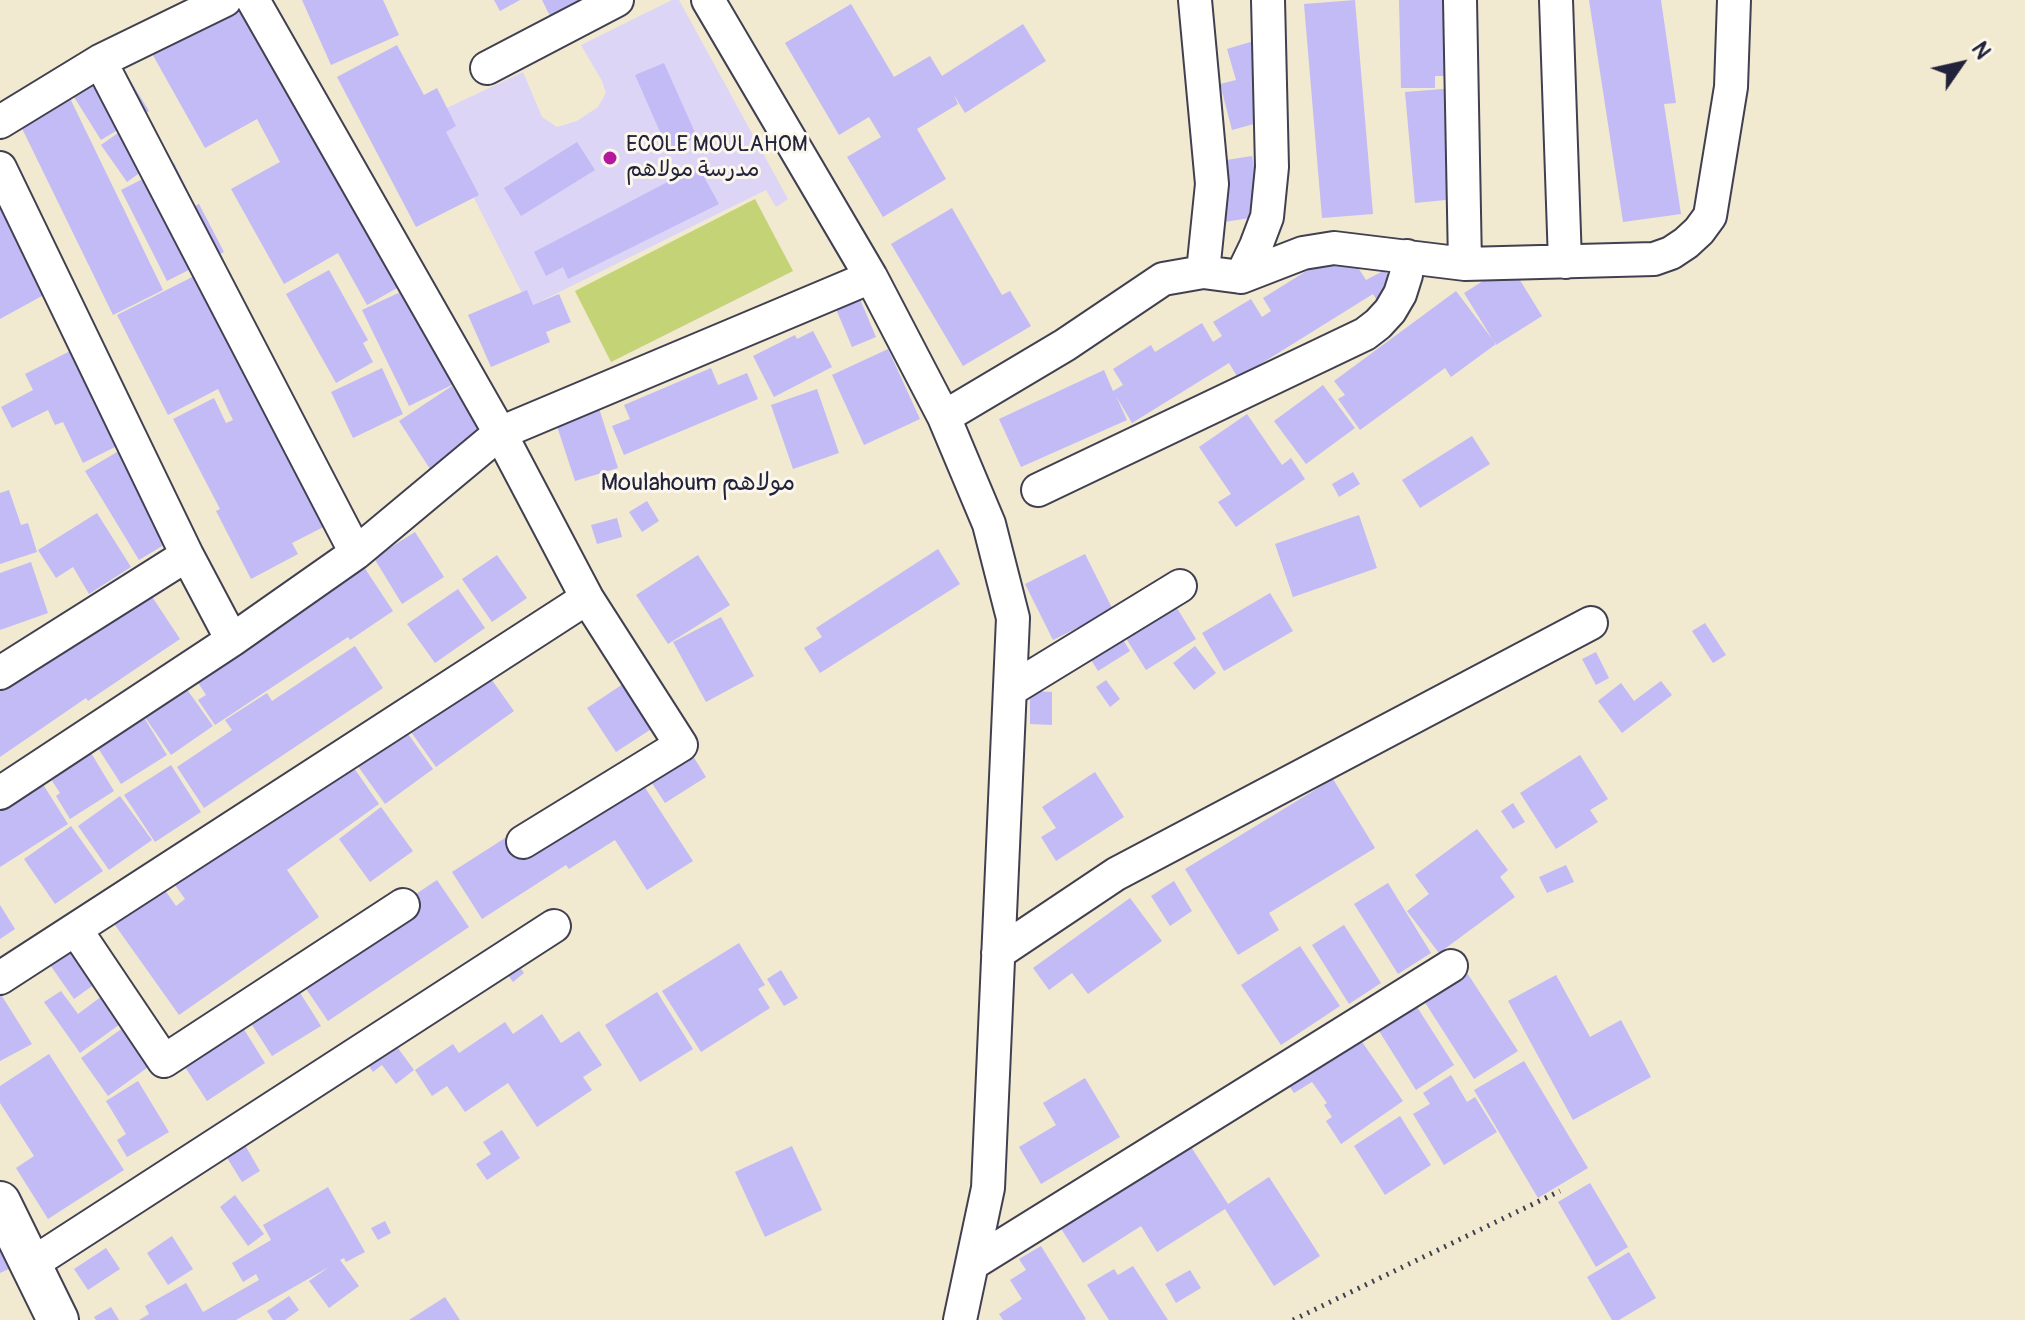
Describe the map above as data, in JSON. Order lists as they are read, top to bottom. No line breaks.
{"districts":["Moulahoum مولاهم"],"places":["ECOLE MOULAHOM مدرسة مولاهم"],"north":"top right"}
